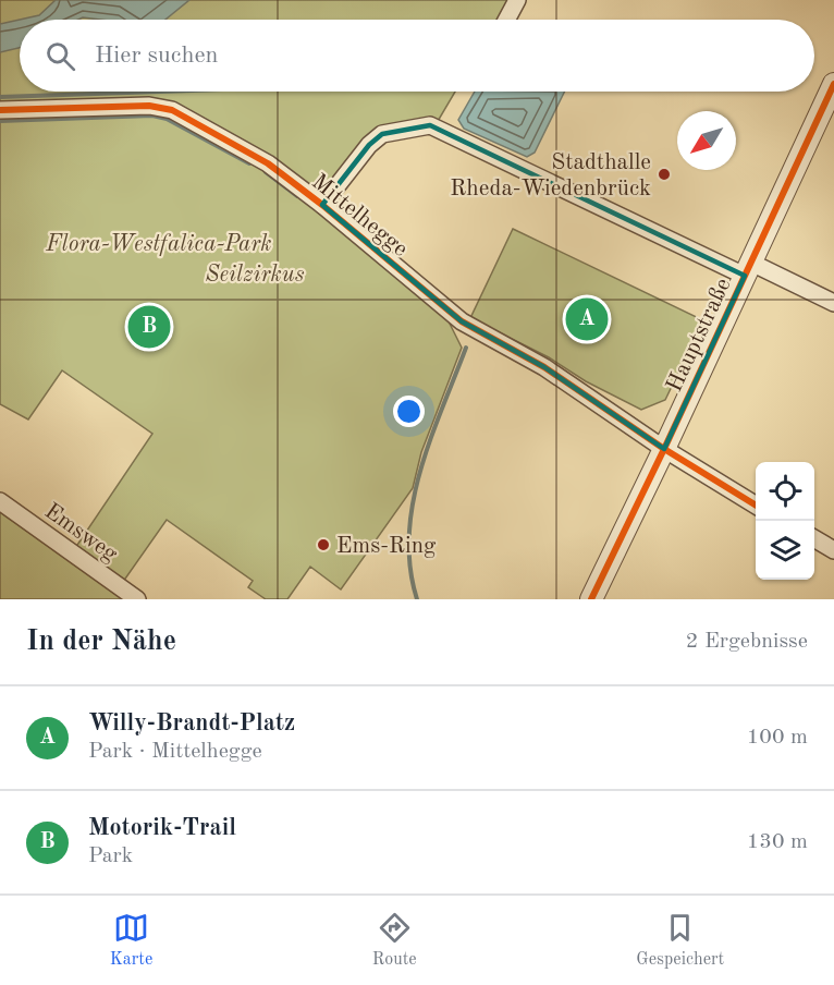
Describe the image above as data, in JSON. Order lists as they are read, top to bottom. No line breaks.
{"streets":{"street":["Mittelhegge","Hauptstraße","Emsweg"]},"crossings":[["Mittelhegge","Hauptstraße"]],"parks":["Flora-Westfalica-Park","Seilzirkus"],"places":["Stadthalle Rheda-Wiedenbrück","Ems-Ring"],"north":"bottom left","page":{"search":"Hier suchen","pins":["A","B"],"heading":["In der Nähe","2 Ergebnisse"],"list":[{"mark":"A","name":"Willy-Brandt-Platz","note":"Park · Mittelhegge","value":"100 m"},{"mark":"B","name":"Motorik-Trail","note":"Park","value":"130 m"}],"nav":["Karte","Route","Gespeichert"]}}
